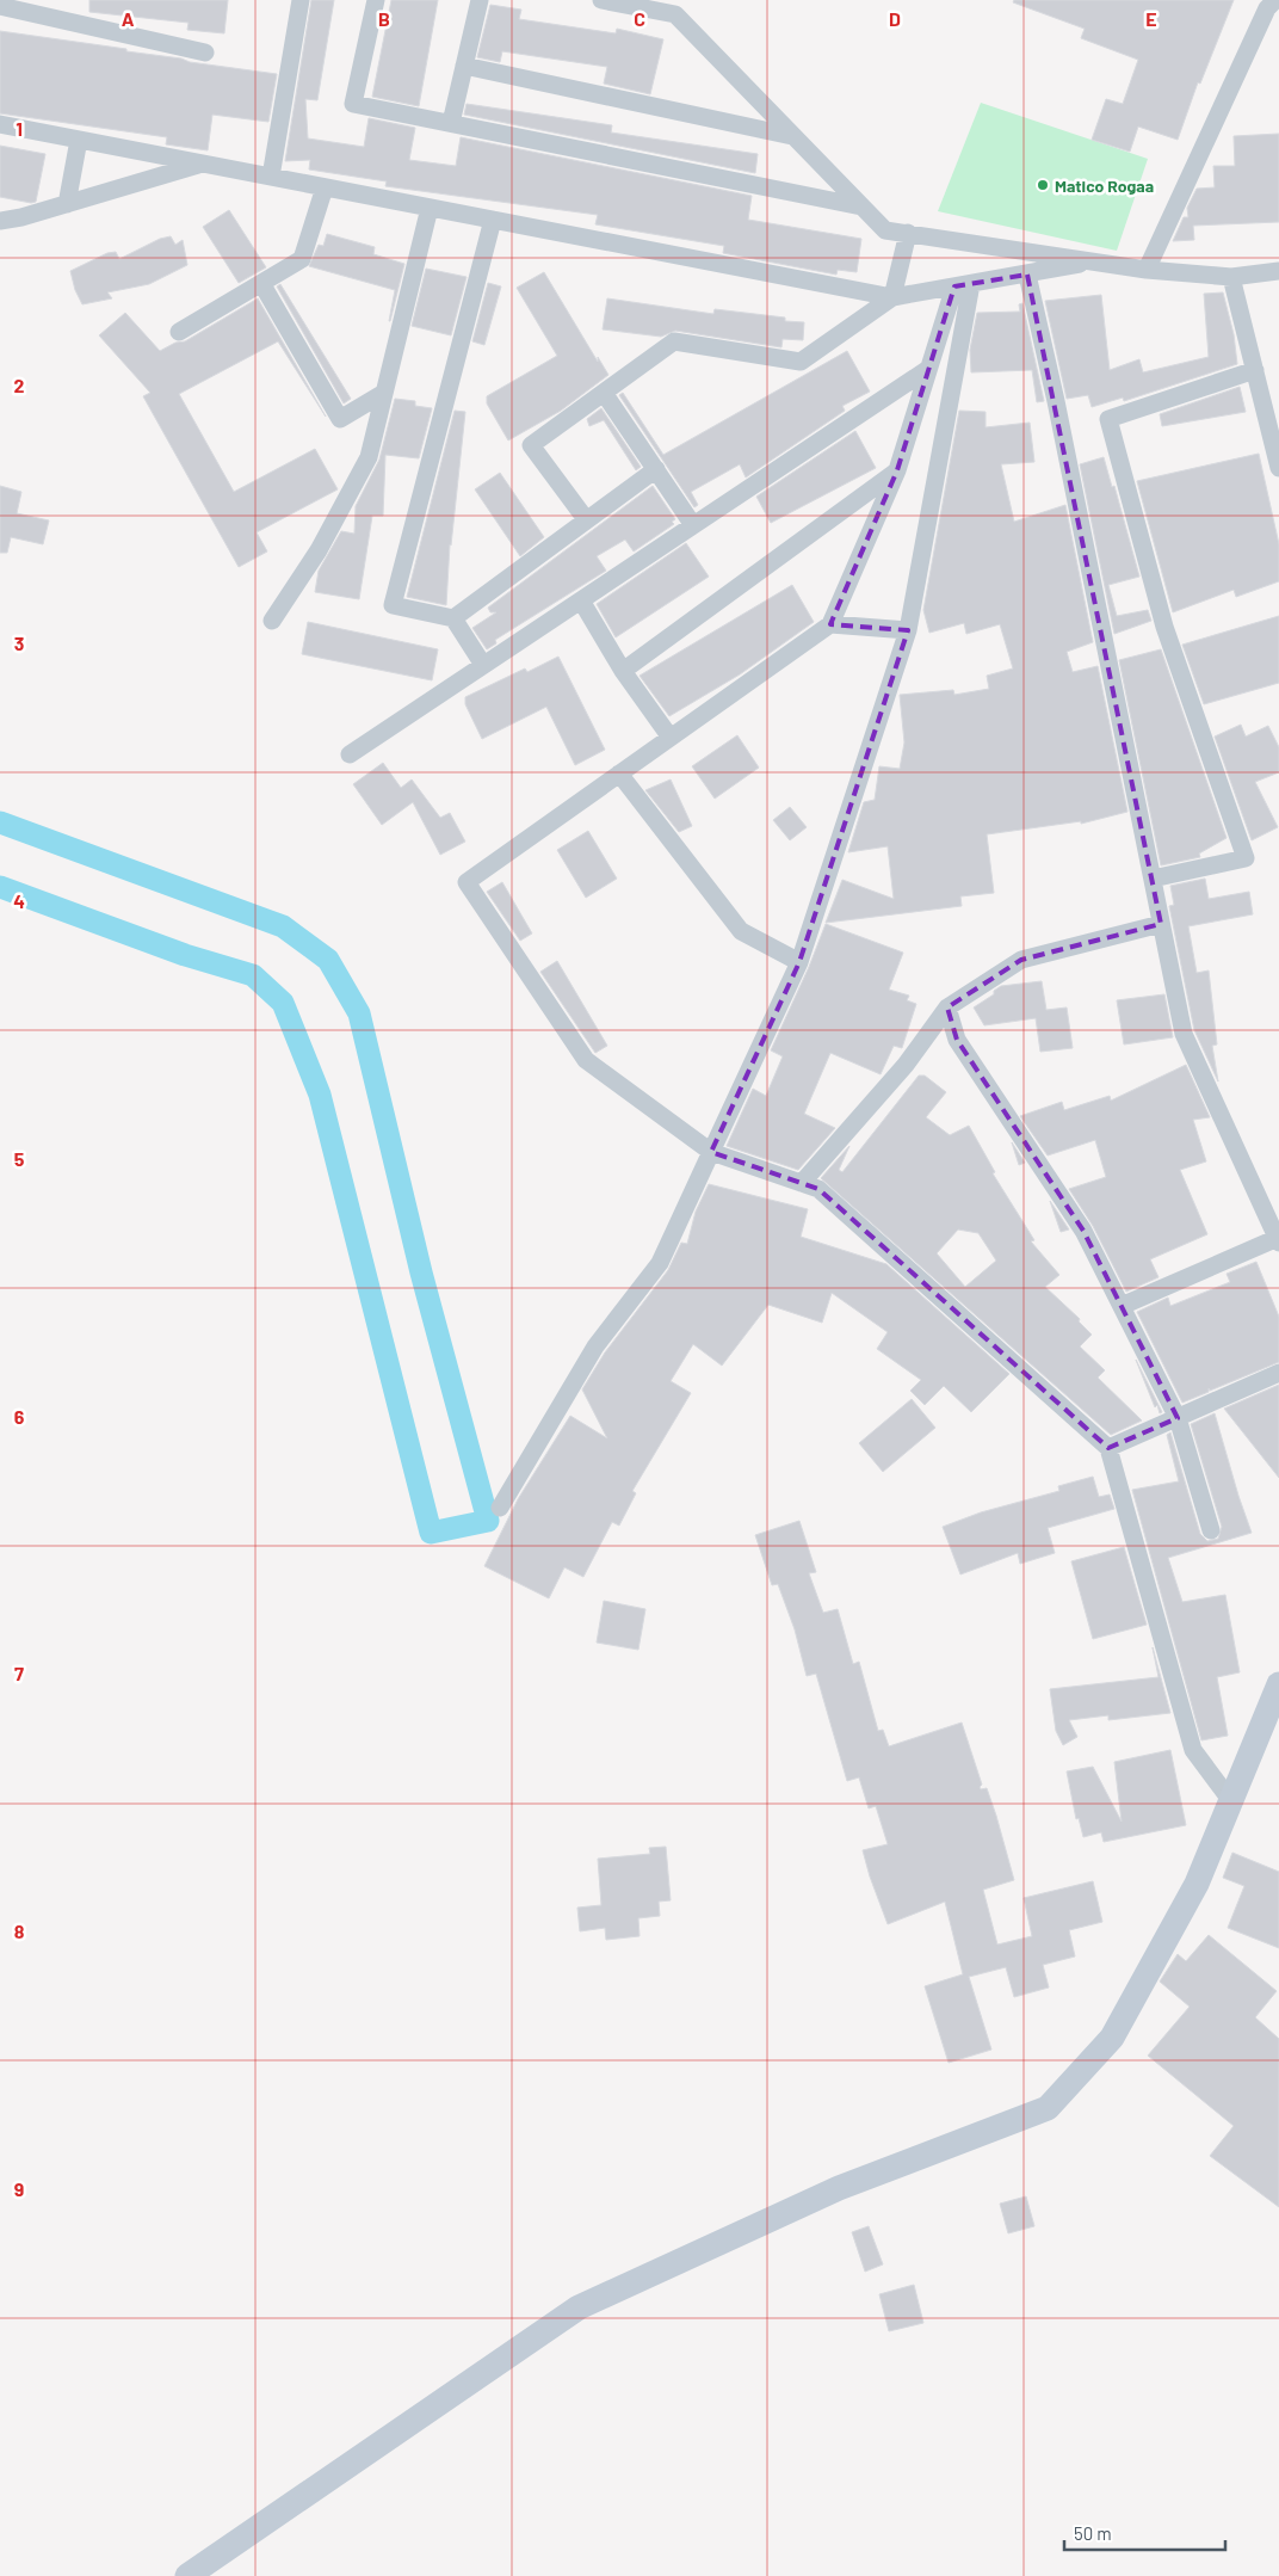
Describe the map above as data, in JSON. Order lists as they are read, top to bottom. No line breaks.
{"places":["Matico Rogaa"],"scale_bar":"50 m","grid":{"columns":["A","B","C","D","E"],"rows":["1","2","3","4","5","6","7","8","9"]}}
